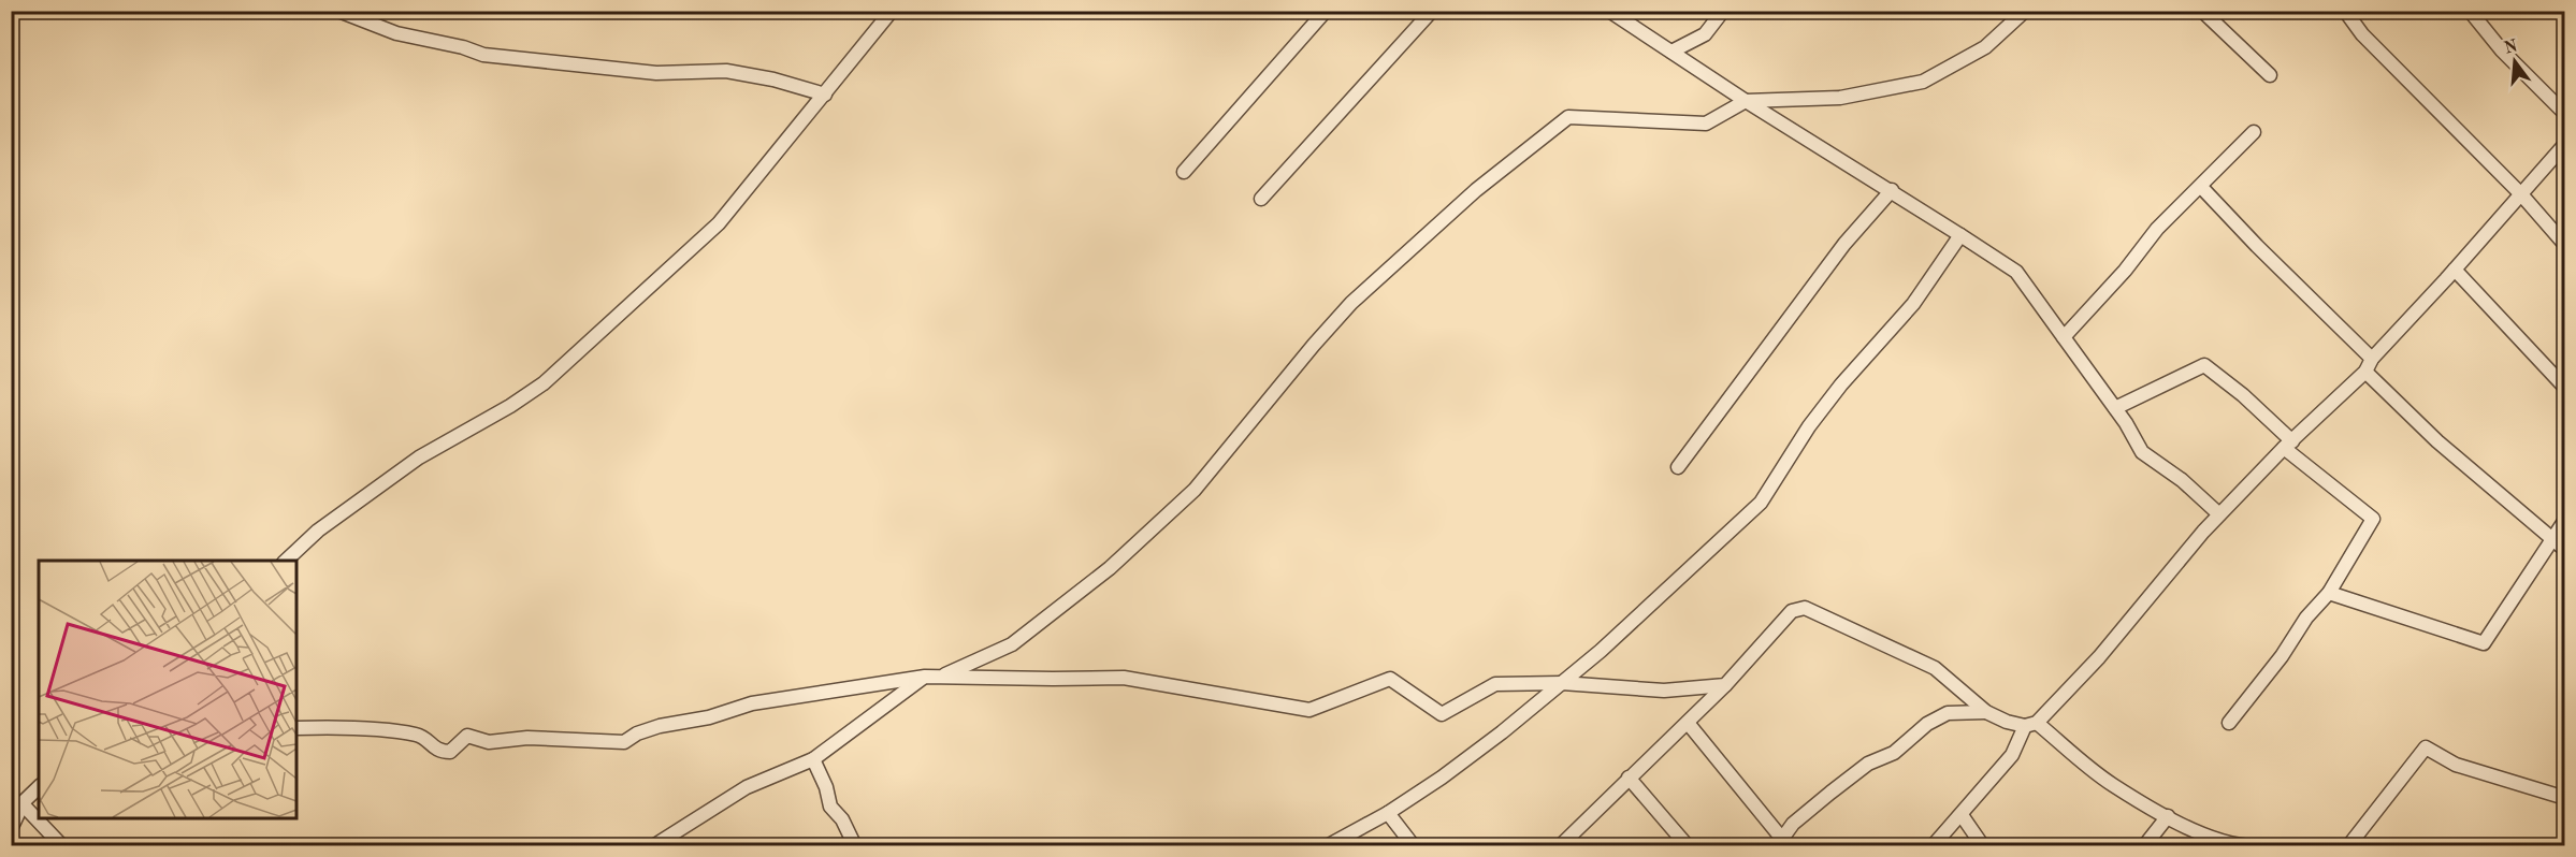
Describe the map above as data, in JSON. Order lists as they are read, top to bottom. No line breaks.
{"north":"top"}
